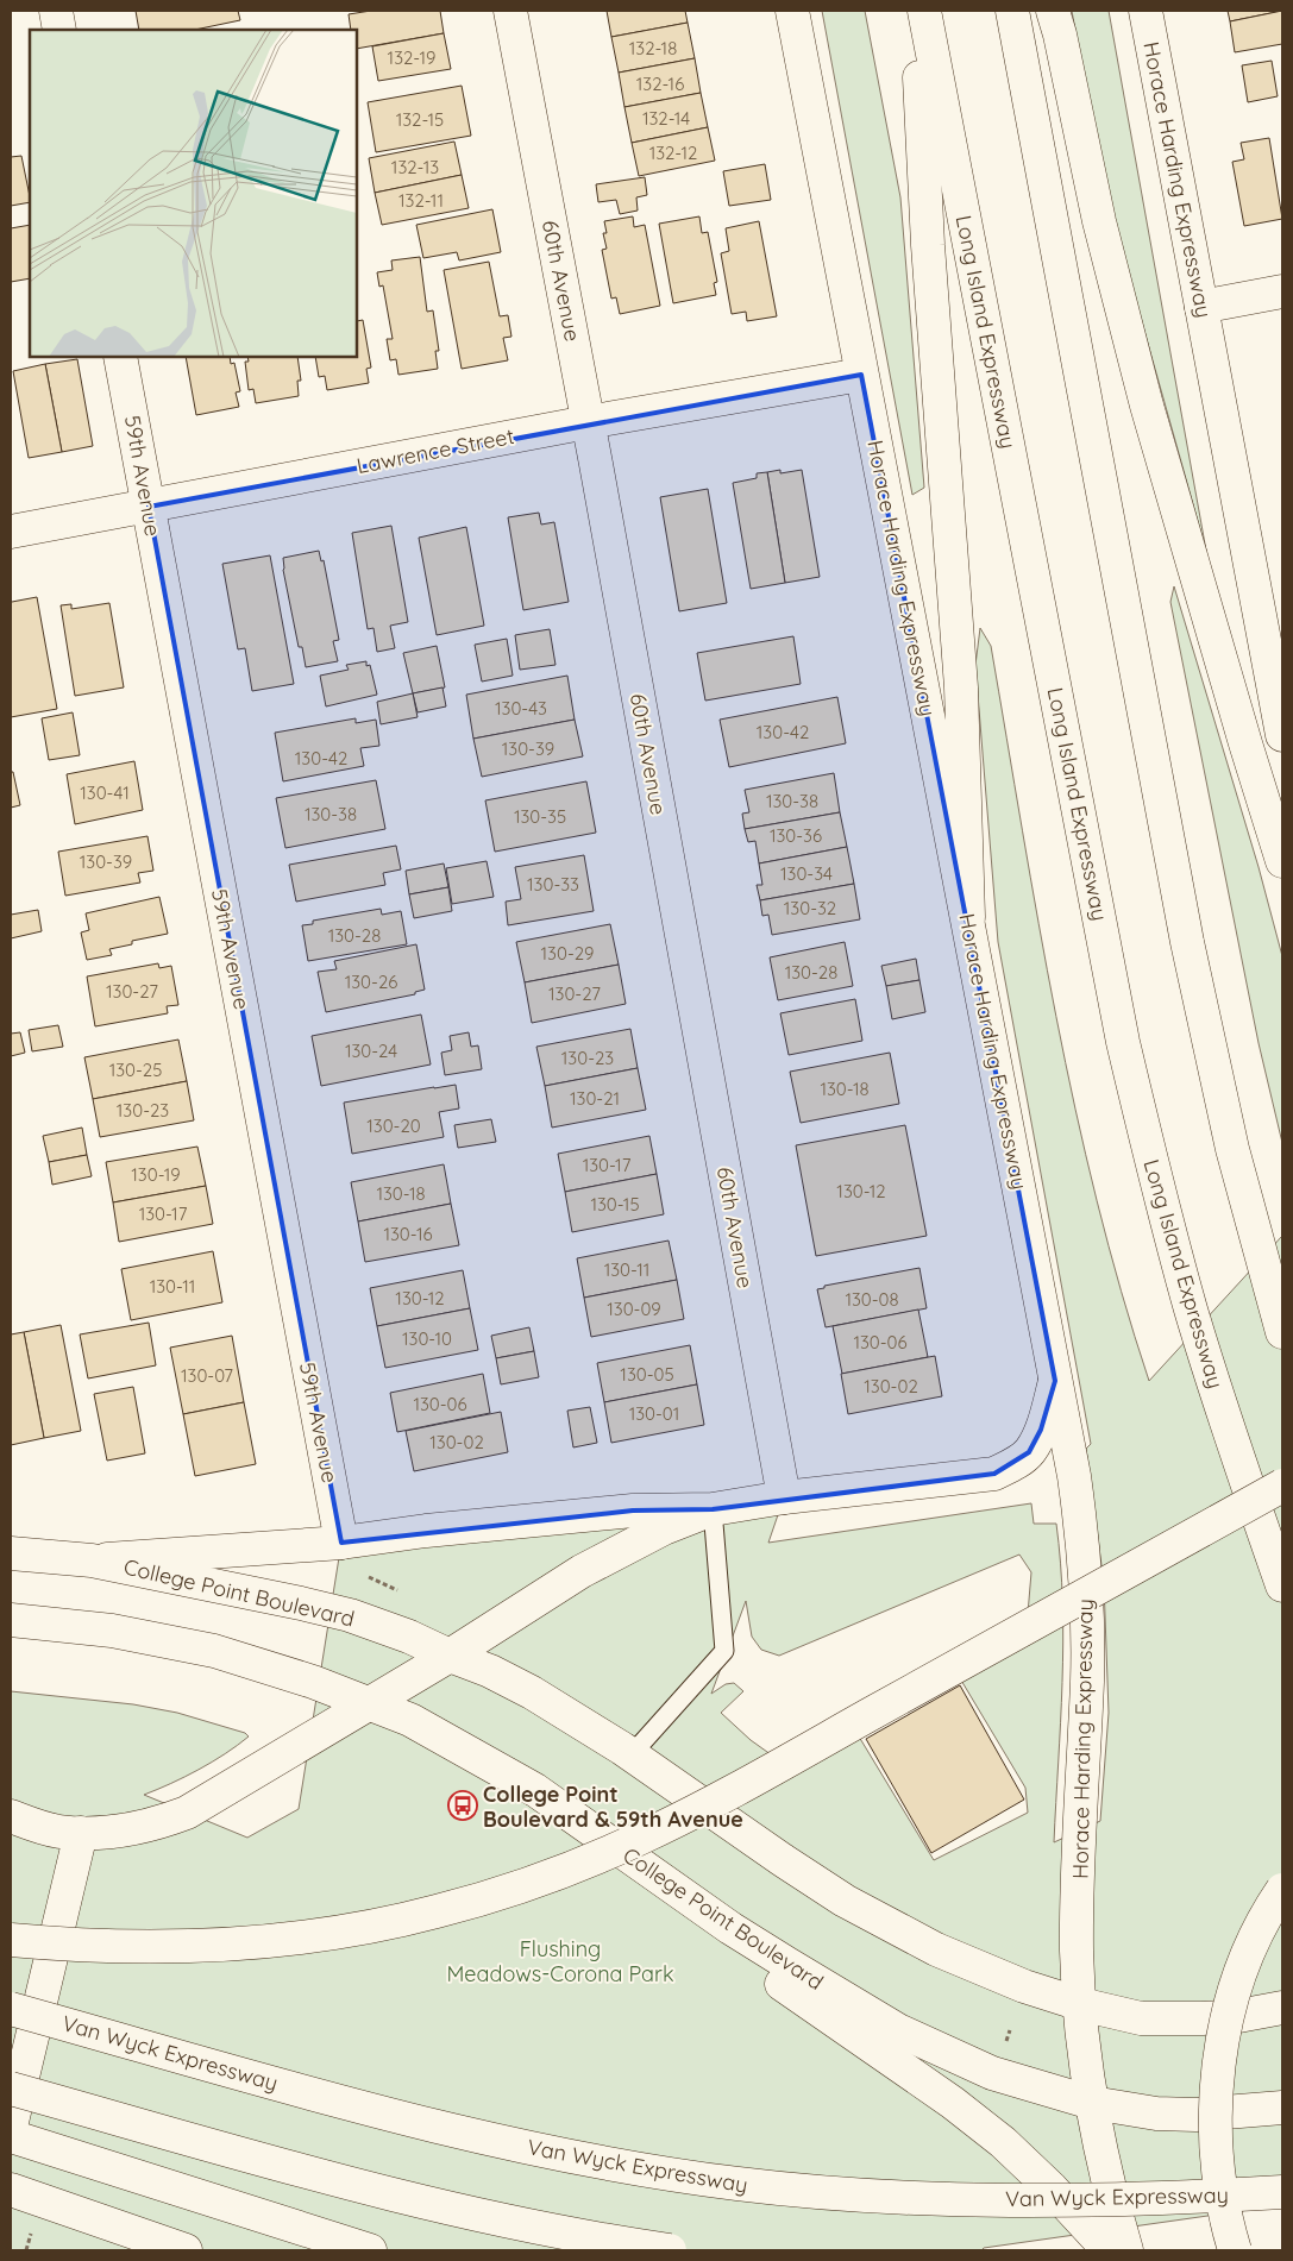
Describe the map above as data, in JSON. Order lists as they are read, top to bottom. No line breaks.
{"streets":{"main road":["Horace Harding Expressway","60th Avenue","Long Island Expressway","Lawrence Street","59th Avenue","College Point Boulevard","Van Wyck Expressway"]},"crossings":[["Horace Harding Expressway","Lawrence Street"],["Horace Harding Expressway","College Point Boulevard"],["60th Avenue","Lawrence Street"],["60th Avenue","College Point Boulevard"],["Lawrence Street","59th Avenue"],["59th Avenue","College Point Boulevard"]],"parks":["Flushing Meadows-Corona Park"],"places":{"bus stop":["College Point Boulevard & 59th Avenue"]},"house_numbers":["132-18","132-19","132-16","132-14","132-15","132-12","132-13","132-11","130-43","130-42","130-39","130-42","130-41","130-38","130-38","130-35","130-36","130-39","130-34","130-33","130-32","130-28","130-29","130-28","130-26","130-27","130-27","130-24","130-23","130-25","130-18","130-21","130-23","130-20","130-17","130-19","130-12","130-18","130-15","130-17","130-16","130-11","130-11","130-12","130-08","130-09","130-10","130-06","130-05","130-07","130-02","130-06","130-01","130-02"]}
